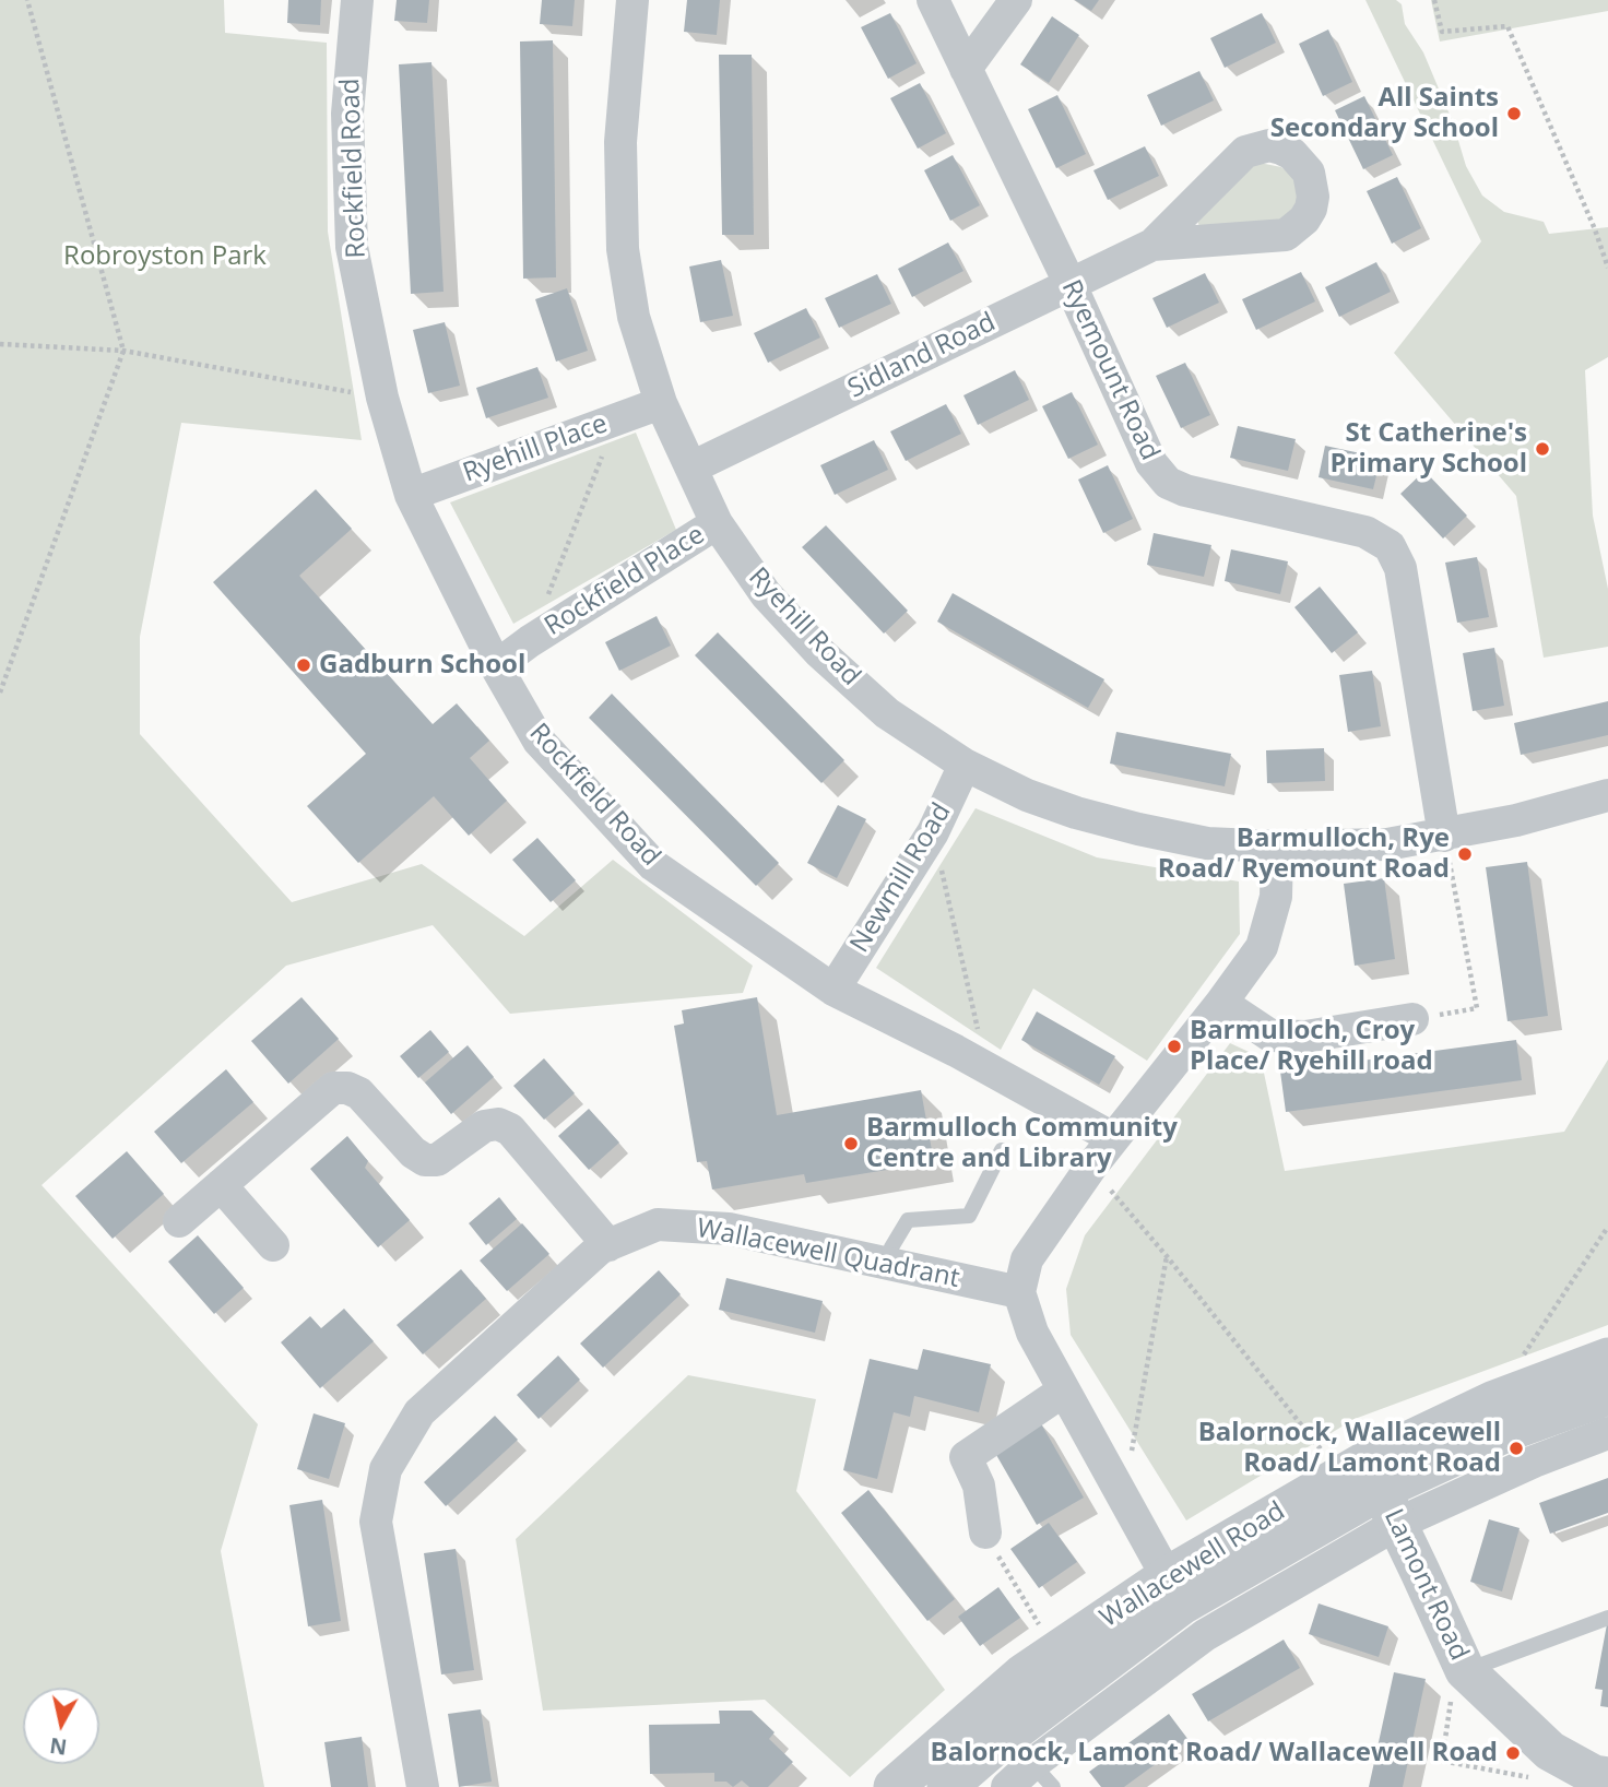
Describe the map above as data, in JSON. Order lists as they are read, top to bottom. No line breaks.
{"streets":{"street":["Rockfield Road","Sidland Road","Ryemount Road","Ryehill Place","Rockfield Place","Ryehill Road","Newmill Road","Wallacewell Quadrant","Wallacewell Road","Lamont Road"]},"crossings":[["Rockfield Road","Ryehill Place"],["Rockfield Road","Rockfield Place"],["Rockfield Road","Newmill Road"],["Sidland Road","Ryemount Road"],["Sidland Road","Ryehill Road"],["Ryemount Road","Ryehill Road"],["Ryehill Place","Ryehill Road"],["Rockfield Place","Ryehill Road"],["Ryehill Road","Newmill Road"],["Wallacewell Road","Lamont Road"]],"parks":["Robroyston Park"],"places":["All Saints Secondary School","St Catherine's Primary School","Gadburn School","Barmulloch, Rye Road/ Ryemount Road","Barmulloch, Croy Place/ Ryehill road","Barmulloch Community Centre and Library","Balornock, Wallacewell Road/ Lamont Road","Balornock, Lamont Road/ Wallacewell Road"],"north":"bottom"}
